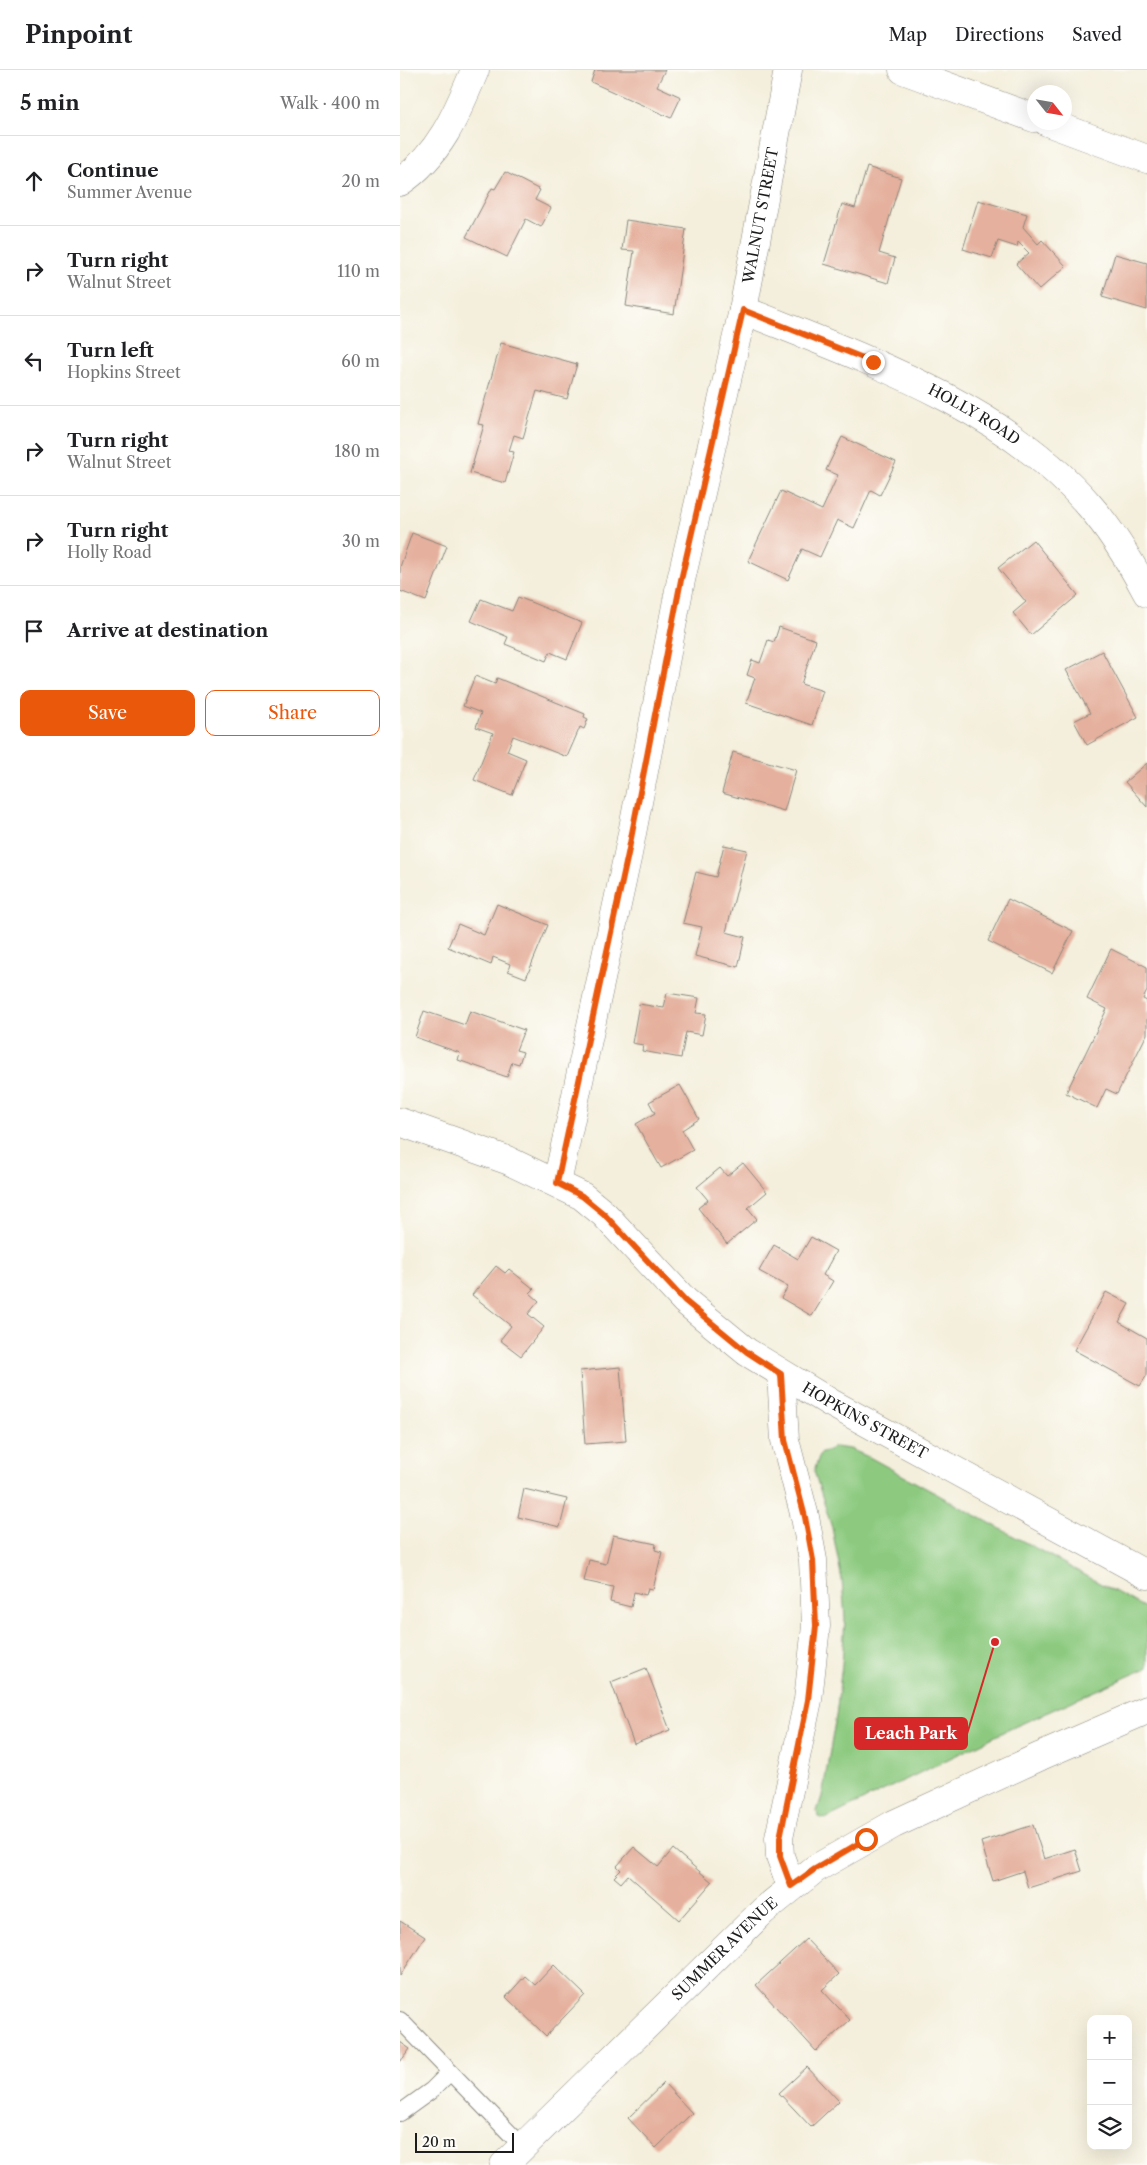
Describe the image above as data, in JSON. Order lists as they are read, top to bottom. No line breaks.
{"streets":{"street":["WALNUT STREET","HOLLY ROAD","HOPKINS STREET","SUMMER AVENUE"]},"crossings":[["WALNUT STREET","HOLLY ROAD"],["WALNUT STREET","HOPKINS STREET"]],"places":["Leach Park"],"scale_bar":"20 m","north":"bottom right","page":{"header":"Pinpoint","nav":["Map","Directions","Saved"],"heading":["5 min","Walk · 400 m"],"list":[["Continue","Summer Avenue","20 m"],["Turn right","Walnut Street","110 m"],["Turn left","Hopkins Street","60 m"],["Turn right","Walnut Street","180 m"],["Turn right","Holly Road","30 m"],"Arrive at destination"],"buttons":["Save","Share"],"map_buttons":["+","−"],"scale":"20 m"}}
